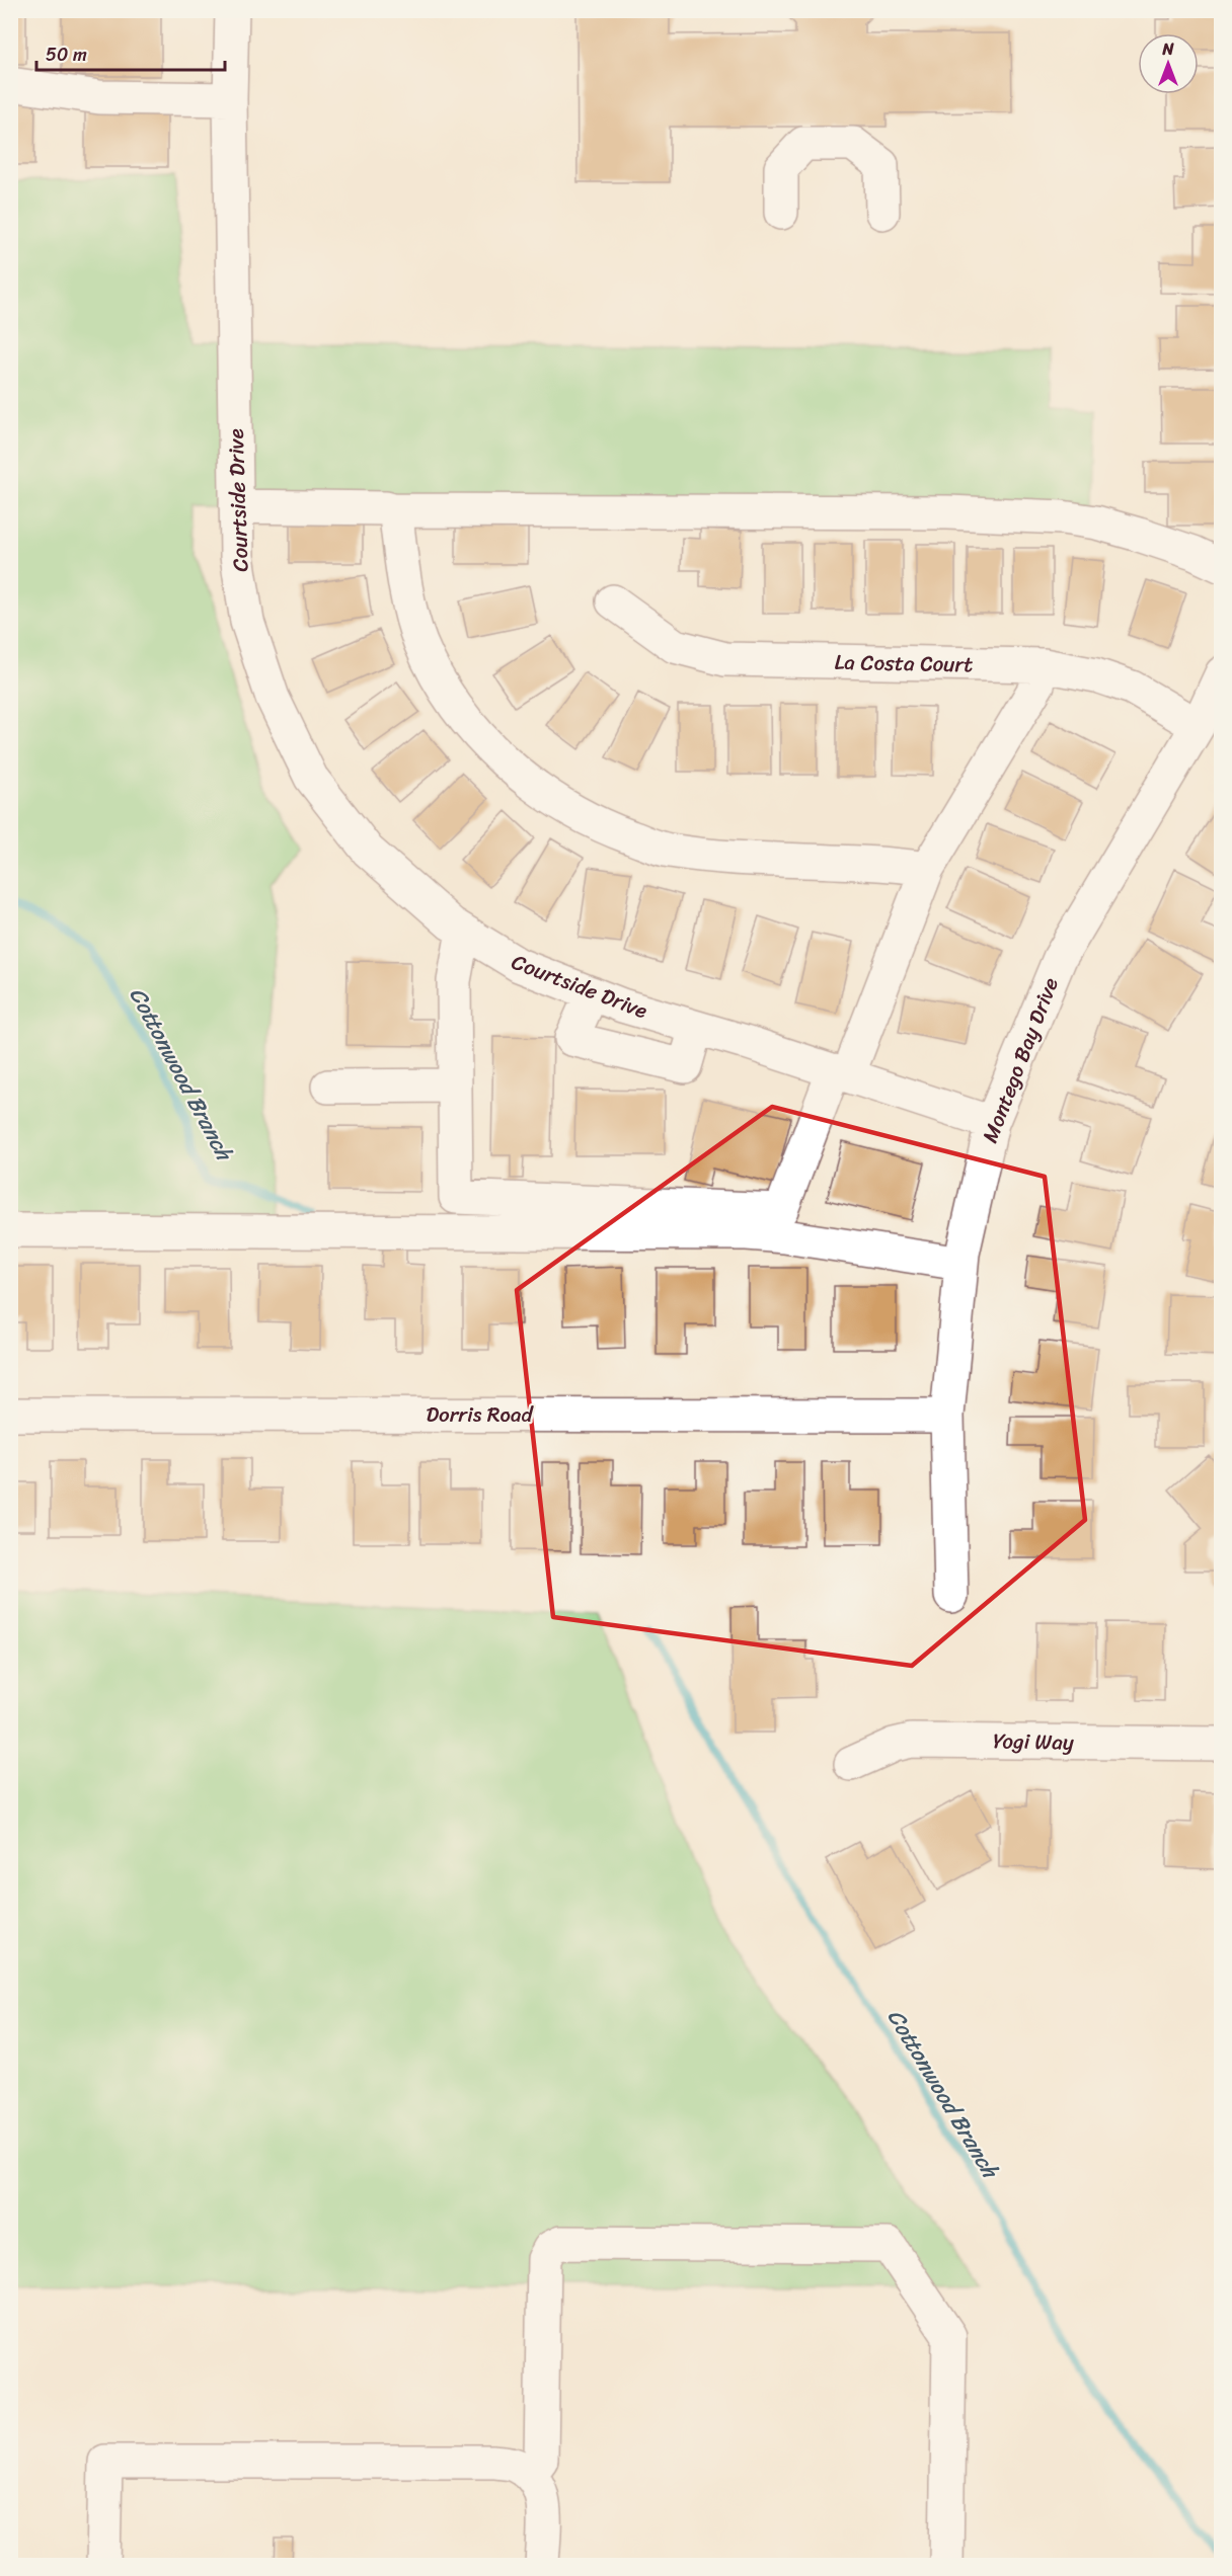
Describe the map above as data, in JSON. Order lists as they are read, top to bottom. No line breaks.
{"streets":{"street":["Courtside Drive","La Costa Court","Montego Bay Drive","Dorris Road","Yogi Way"]},"crossings":[["Courtside Drive","Montego Bay Drive"],["La Costa Court","Montego Bay Drive"],["Montego Bay Drive","Dorris Road"]],"water":["Cottonwood Branch"],"scale_bar":"50 m","north":"top"}
